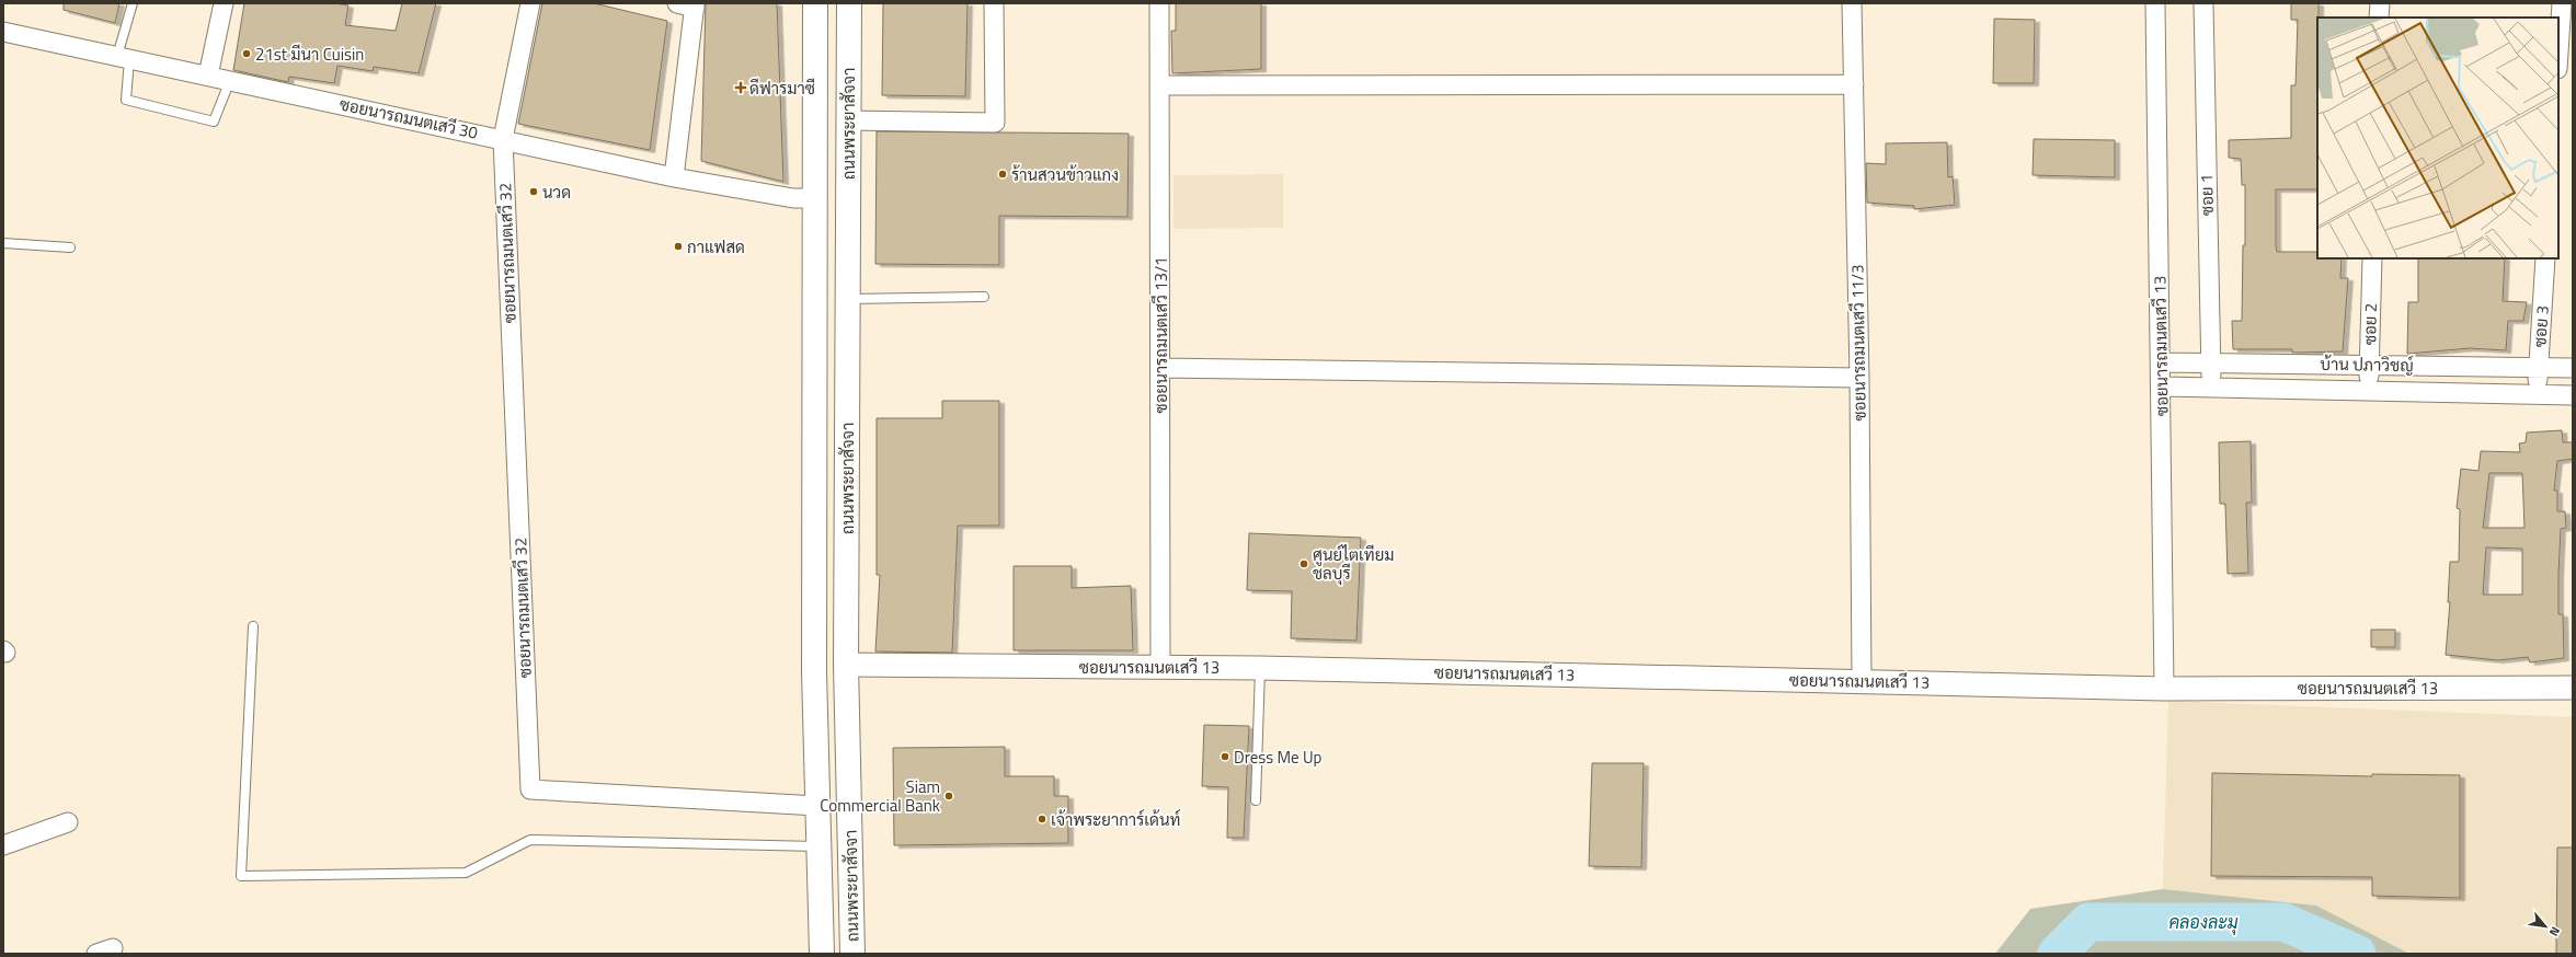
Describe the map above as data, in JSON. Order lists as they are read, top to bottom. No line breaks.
{"streets":{"main road":["ถนนพระยาสัจจา"],"street":["ซอยนารถมนตเสวี 30","ซอย 1","ซอยนารถมนตเสวี 32","ซอย 2","ซอย 3","ซอยนารถมนตเสวี 13/1","ซอยนารถมนตเสวี 11/3","ซอยนารถมนตเสวี 13","บ้าน ปภาวิชญ์"]},"crossings":[["ซอยนารถมนตเสวี 30","ถนนพระยาสัจจา"],["ซอยนารถมนตเสวี 30","ซอยนารถมนตเสวี 32"],["ถนนพระยาสัจจา","ซอยนารถมนตเสวี 32"],["ถนนพระยาสัจจา","ซอยนารถมนตเสวี 13"],["ซอย 1","บ้าน ปภาวิชญ์"],["ซอย 2","บ้าน ปภาวิชญ์"],["ซอย 3","บ้าน ปภาวิชญ์"],["ซอยนารถมนตเสวี 13/1","ซอยนารถมนตเสวี 13"],["ซอยนารถมนตเสวี 11/3","ซอยนารถมนตเสวี 13"],["ซอยนารถมนตเสวี 13","บ้าน ปภาวิชญ์"]],"water":["คลองละมุ"],"places":{"other":["21st มีนา Cuisin","ร้านสวนข้าวแกง","นวด","กาแฟสด","ศูนย์ไตเทียม ชลบุรี","Dress Me Up","Siam Commercial Bank","เจ้าพระยาการ์เด้นท์"],"health":["ดีฟารมาซี"]},"north":"bottom right"}
